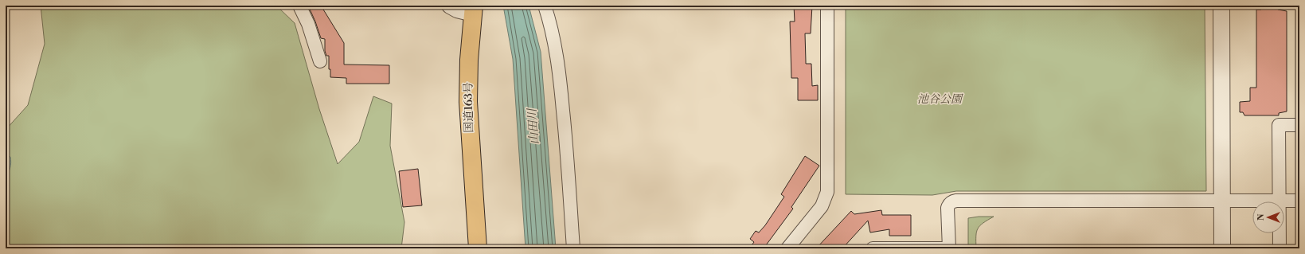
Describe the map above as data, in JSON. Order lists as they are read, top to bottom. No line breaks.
{"streets":{"highway":["国道163号"]},"water":["山田川"],"parks":["池谷公園"],"north":"left"}
